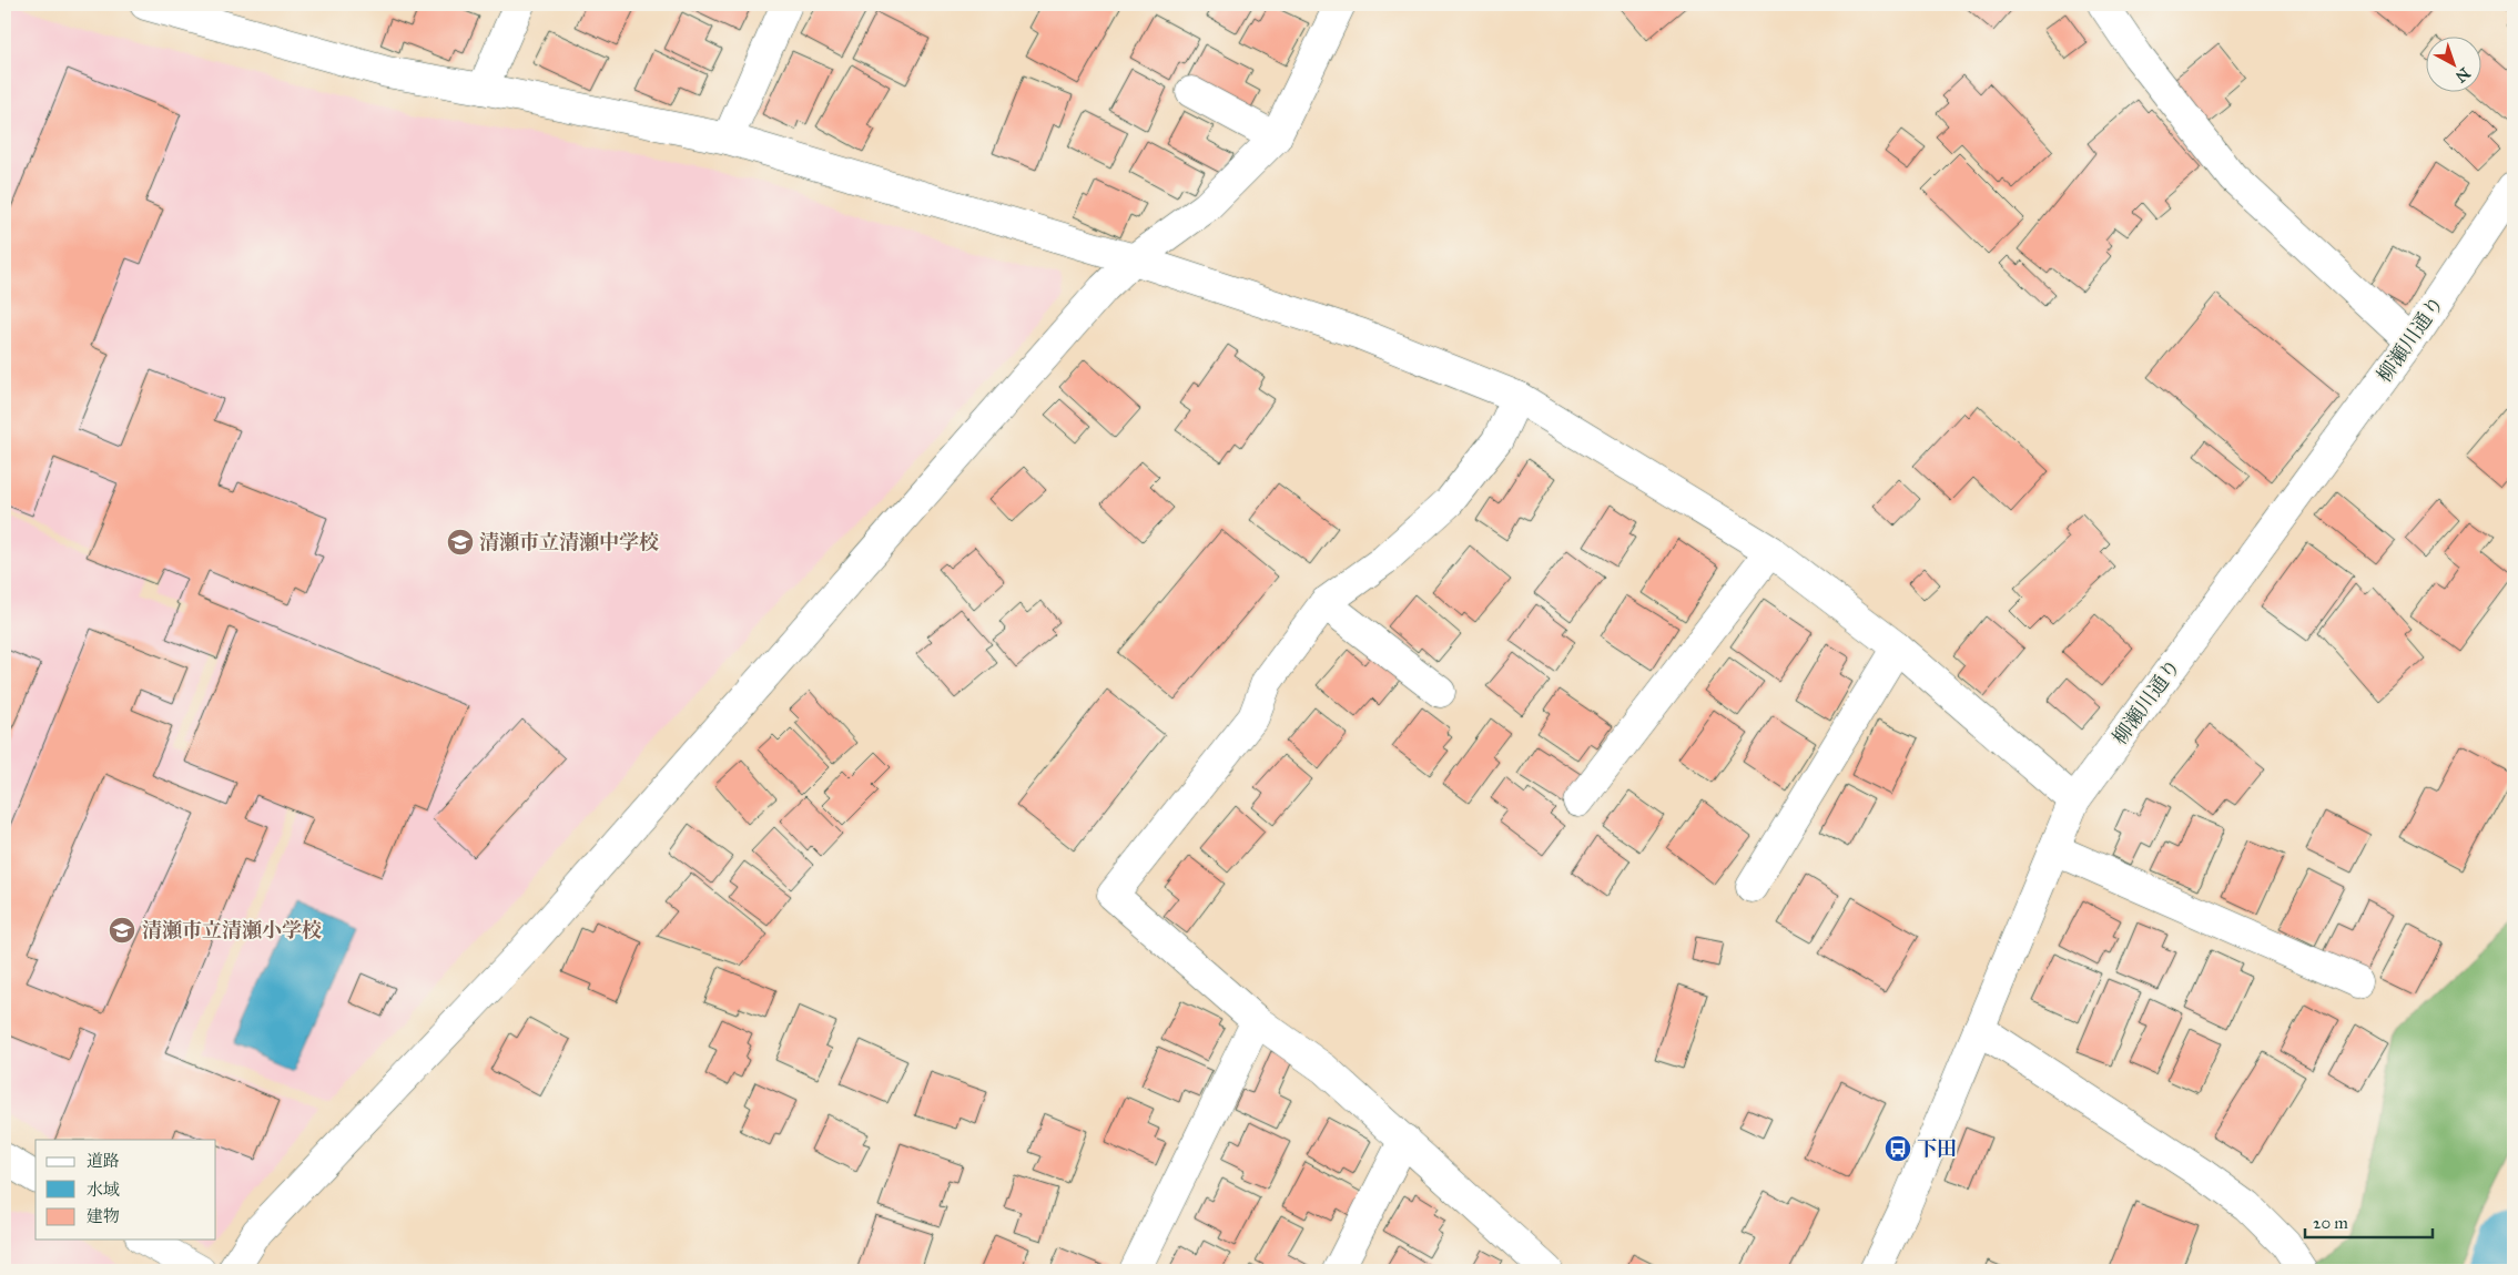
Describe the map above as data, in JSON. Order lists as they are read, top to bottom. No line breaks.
{"streets":{"street":["柳瀬川通り"]},"places":{"school or university":["清瀬市立清瀬中学校","清瀬市立清瀬小学校"],"bus stop":["下田"]},"legend":["道路","水域","建物"],"scale_bar":"20 m","north":"bottom right"}
